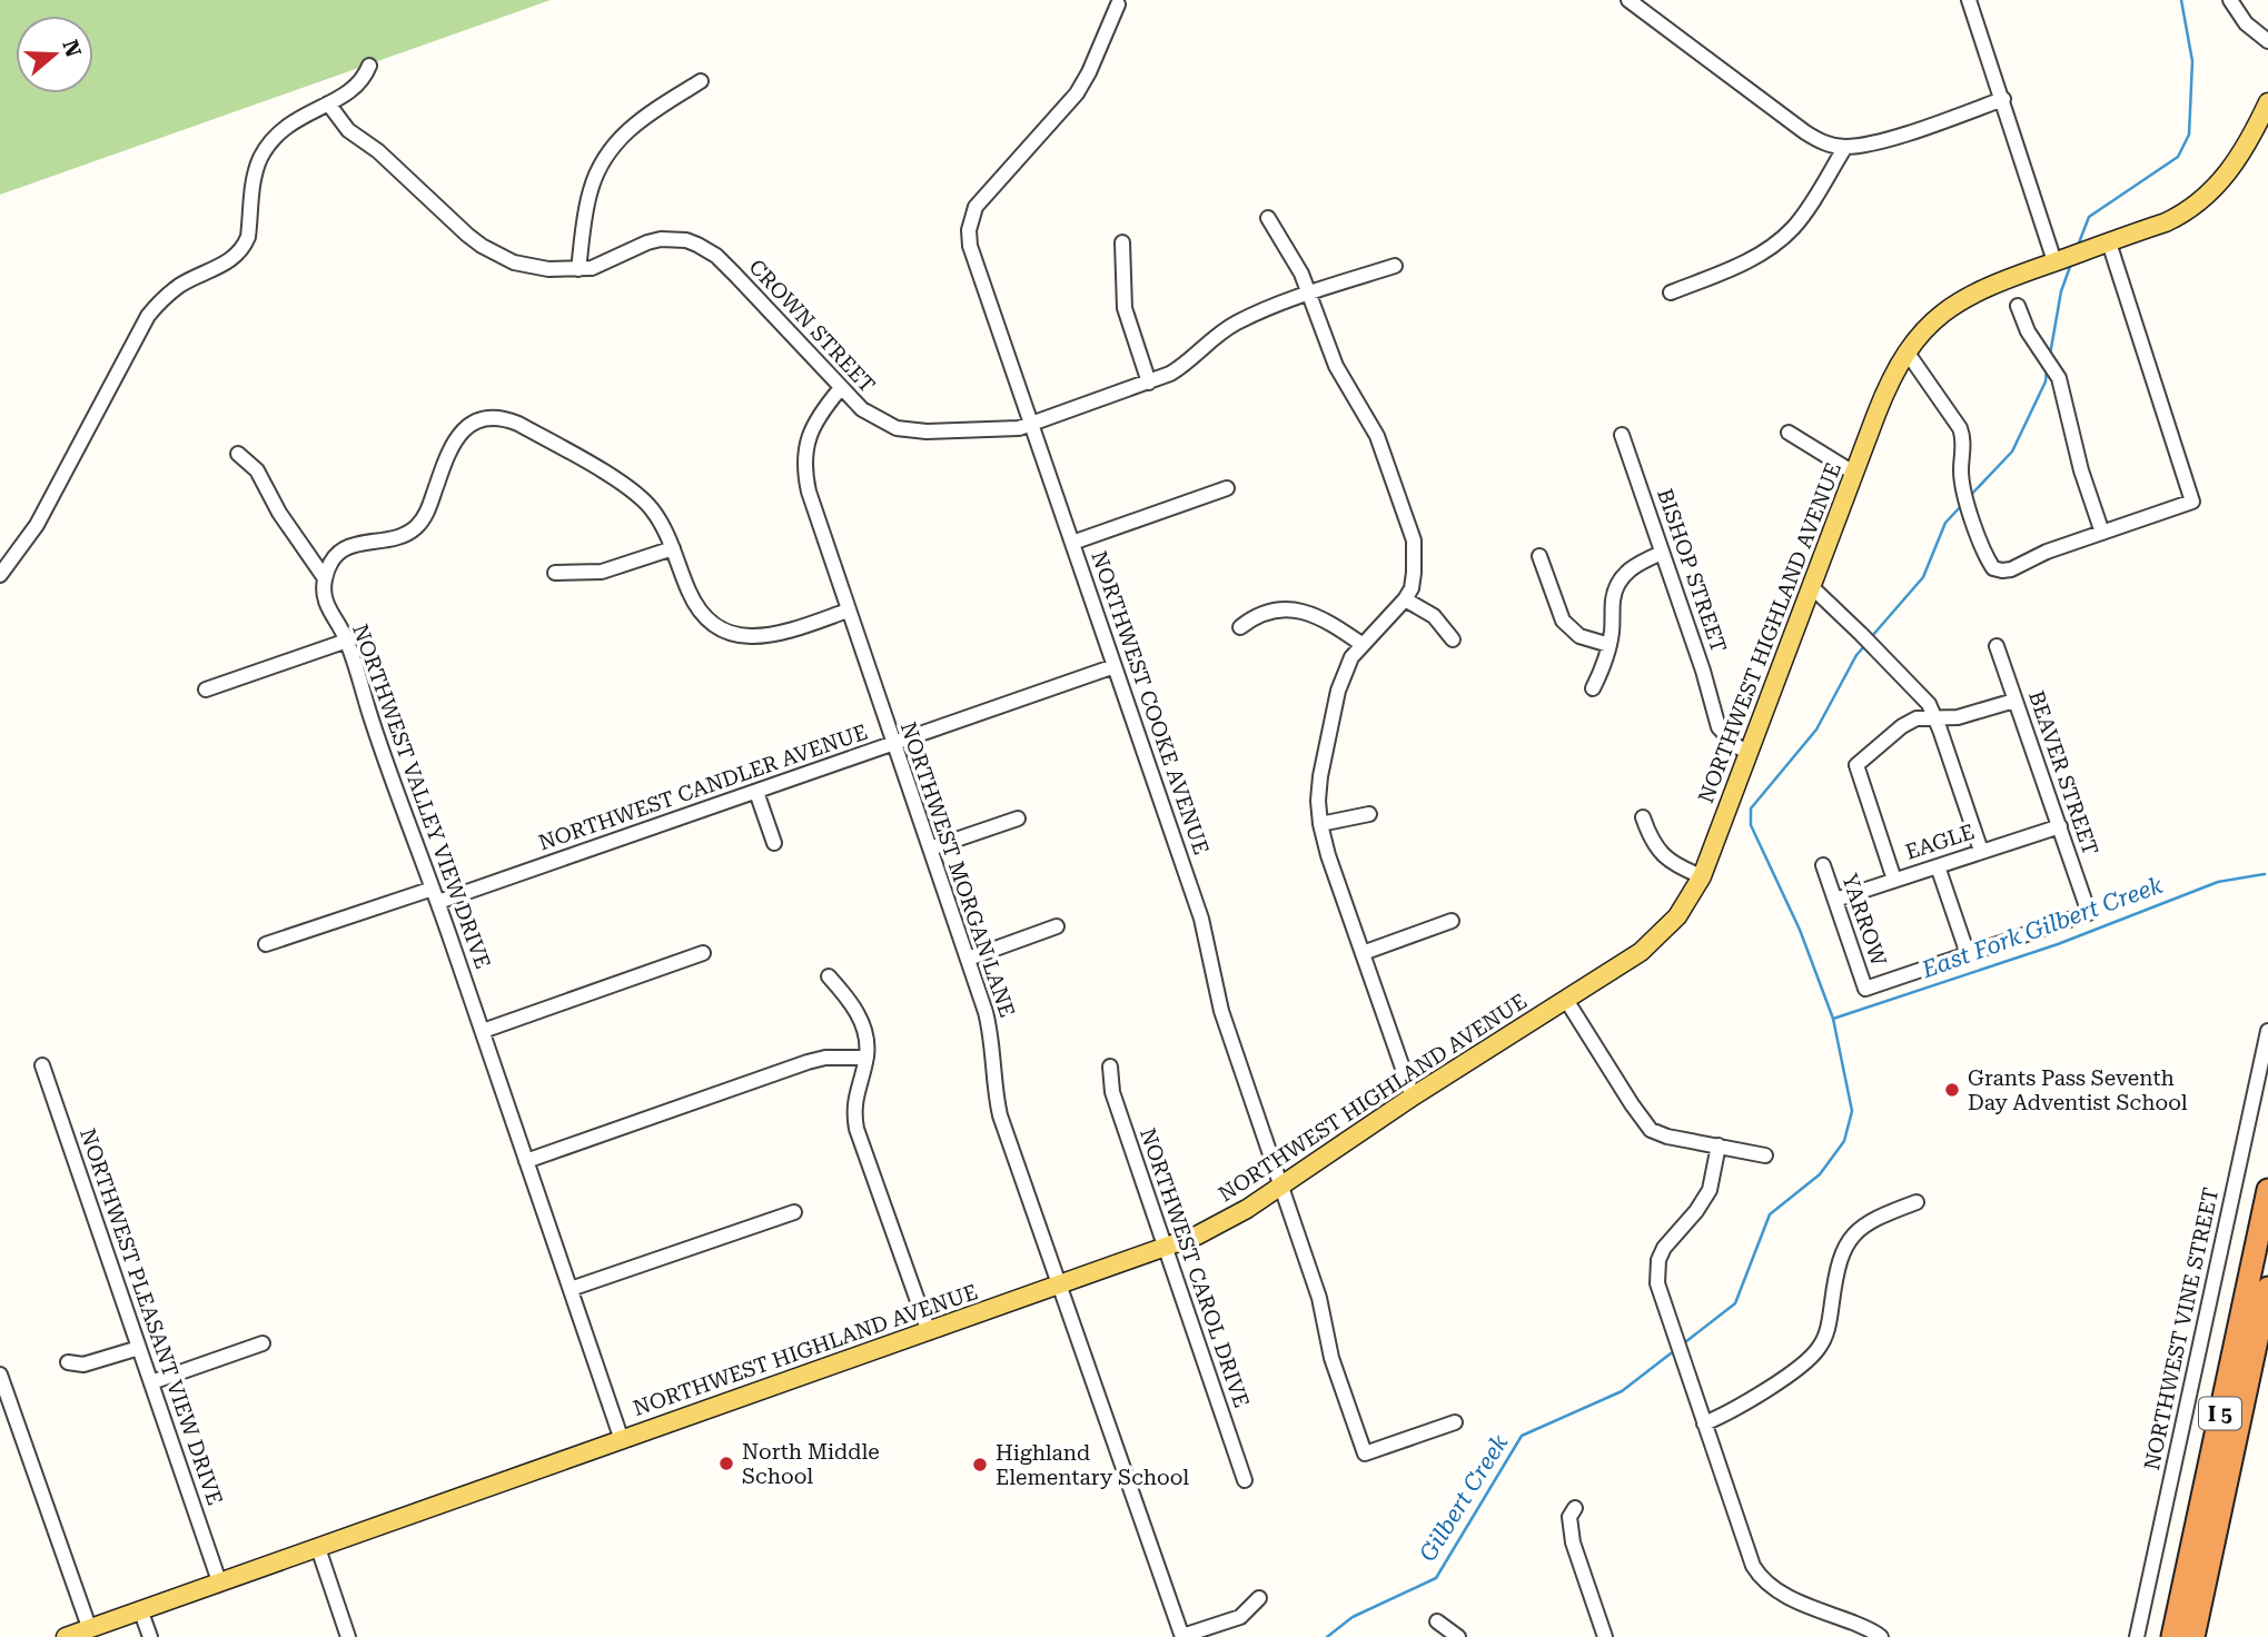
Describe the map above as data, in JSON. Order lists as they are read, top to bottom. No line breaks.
{"streets":{"highway":["I 5"],"main road":["NORTHWEST HIGHLAND AVENUE"],"street":["CROWN STREET","BISHOP STREET","NORTHWEST COOKE AVENUE","BEAVER STREET","NORTHWEST CANDLER AVENUE","NORTHWEST VALLEY VIEW DRIVE","EAGLE","NORTHWEST MORGAN LANE","YARROW","NORTHWEST CAROL DRIVE","NORTHWEST PLEASANT VIEW DRIVE","NORTHWEST VINE STREET"]},"crossings":[["CROWN STREET","NORTHWEST COOKE AVENUE"],["CROWN STREET","NORTHWEST MORGAN LANE"],["BISHOP STREET","NORTHWEST HIGHLAND AVENUE"],["NORTHWEST HIGHLAND AVENUE","NORTHWEST COOKE AVENUE"],["NORTHWEST HIGHLAND AVENUE","NORTHWEST VALLEY VIEW DRIVE"],["NORTHWEST HIGHLAND AVENUE","NORTHWEST MORGAN LANE"],["NORTHWEST HIGHLAND AVENUE","NORTHWEST CAROL DRIVE"],["NORTHWEST HIGHLAND AVENUE","NORTHWEST PLEASANT VIEW DRIVE"],["NORTHWEST COOKE AVENUE","NORTHWEST CANDLER AVENUE"],["BEAVER STREET","EAGLE"],["BEAVER STREET","YARROW"],["NORTHWEST CANDLER AVENUE","NORTHWEST VALLEY VIEW DRIVE"],["NORTHWEST CANDLER AVENUE","NORTHWEST MORGAN LANE"],["EAGLE","YARROW"]],"water":["East Fork Gilbert Creek","Gilbert Creek"],"places":["Grants Pass Seventh Day Adventist School","North Middle School","Highland Elementary School"],"north":"right"}
